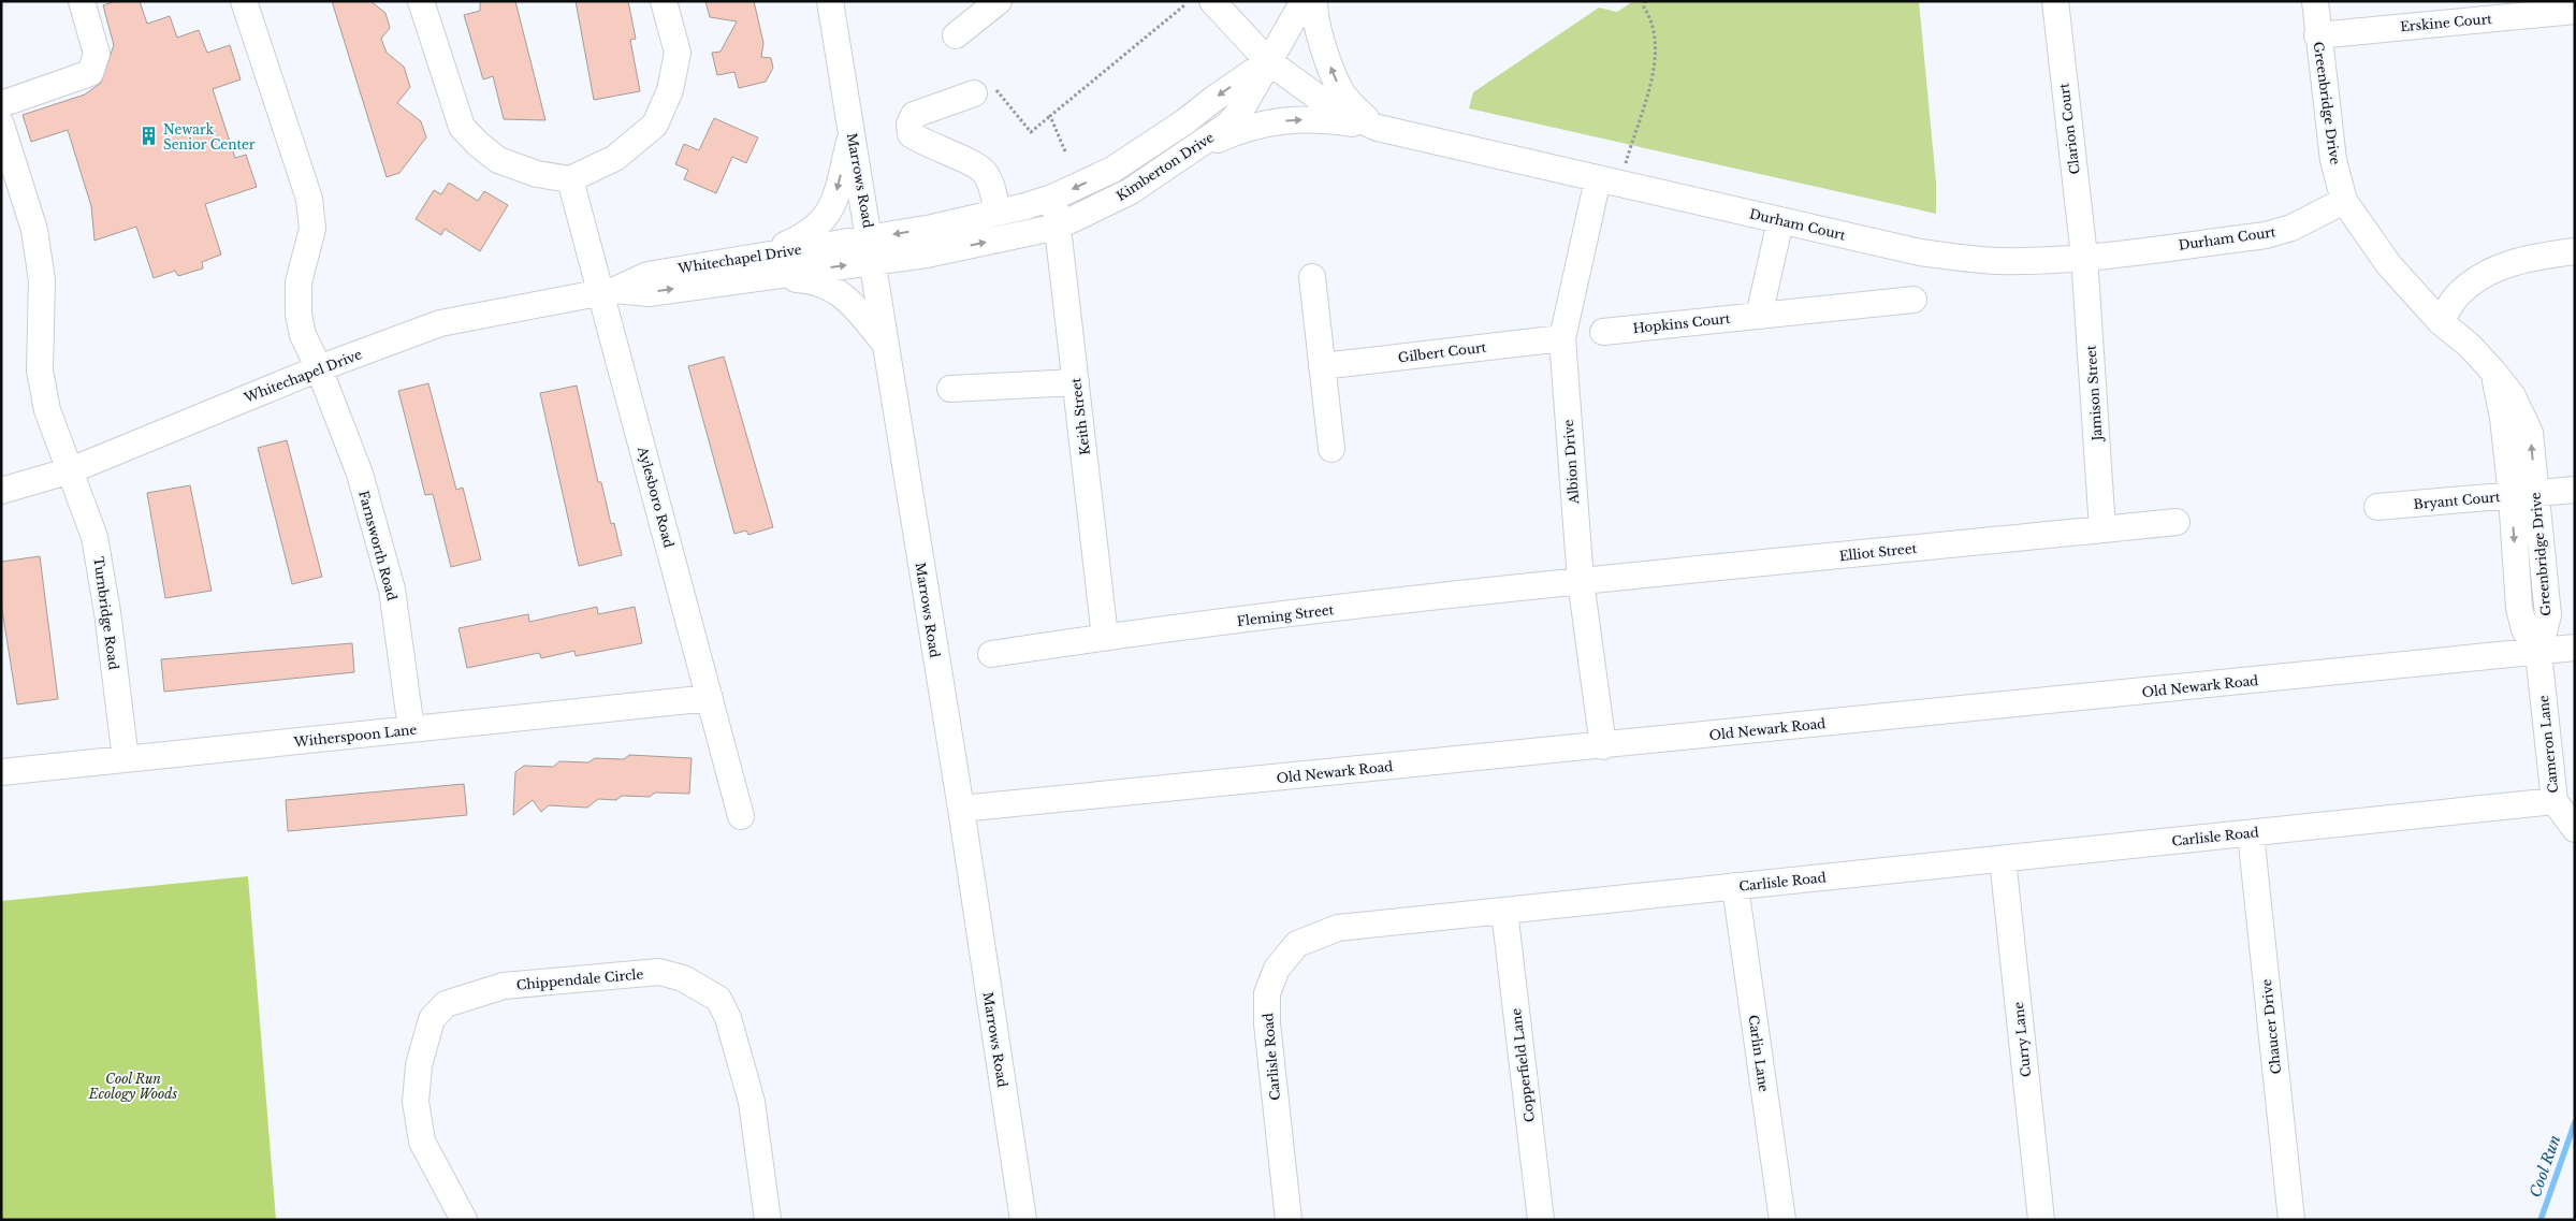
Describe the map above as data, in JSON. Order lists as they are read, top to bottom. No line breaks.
{"streets":{"street":["Erskine Court","Greenbridge Drive","Clarion Court","Kimberton Drive","Marrows Road","Durham Court","Whitechapel Drive","Hopkins Court","Gilbert Court","Jamison Street","Keith Street","Albion Drive","Aylesboro Road","Bryant Court","Farnsworth Road","Elliot Street","Turnbridge Road","Fleming Street","Old Newark Road","Witherspoon Lane","Cameron Lane","Carlisle Road","Chippendale Circle","Chaucer Drive","Curry Lane","Carlin Lane","Copperfield Lane"]},"crossings":[["Erskine Court","Greenbridge Drive"],["Greenbridge Drive","Durham Court"],["Greenbridge Drive","Bryant Court"],["Greenbridge Drive","Old Newark Road"],["Greenbridge Drive","Cameron Lane"],["Clarion Court","Durham Court"],["Clarion Court","Jamison Street"],["Kimberton Drive","Marrows Road"],["Kimberton Drive","Durham Court"],["Kimberton Drive","Whitechapel Drive"],["Kimberton Drive","Keith Street"],["Marrows Road","Whitechapel Drive"],["Marrows Road","Old Newark Road"],["Durham Court","Jamison Street"],["Durham Court","Albion Drive"],["Whitechapel Drive","Aylesboro Road"],["Whitechapel Drive","Farnsworth Road"],["Whitechapel Drive","Turnbridge Road"],["Gilbert Court","Albion Drive"],["Jamison Street","Elliot Street"],["Keith Street","Fleming Street"],["Albion Drive","Elliot Street"],["Albion Drive","Fleming Street"],["Albion Drive","Old Newark Road"],["Aylesboro Road","Witherspoon Lane"],["Farnsworth Road","Witherspoon Lane"],["Elliot Street","Fleming Street"],["Turnbridge Road","Witherspoon Lane"],["Old Newark Road","Cameron Lane"],["Cameron Lane","Carlisle Road"],["Carlisle Road","Chaucer Drive"],["Carlisle Road","Curry Lane"],["Carlisle Road","Carlin Lane"],["Carlisle Road","Copperfield Lane"]],"water":["Cool Run"],"parks":["Cool Run Ecology Woods"],"places":{"building":["Newark Senior Center"]}}
